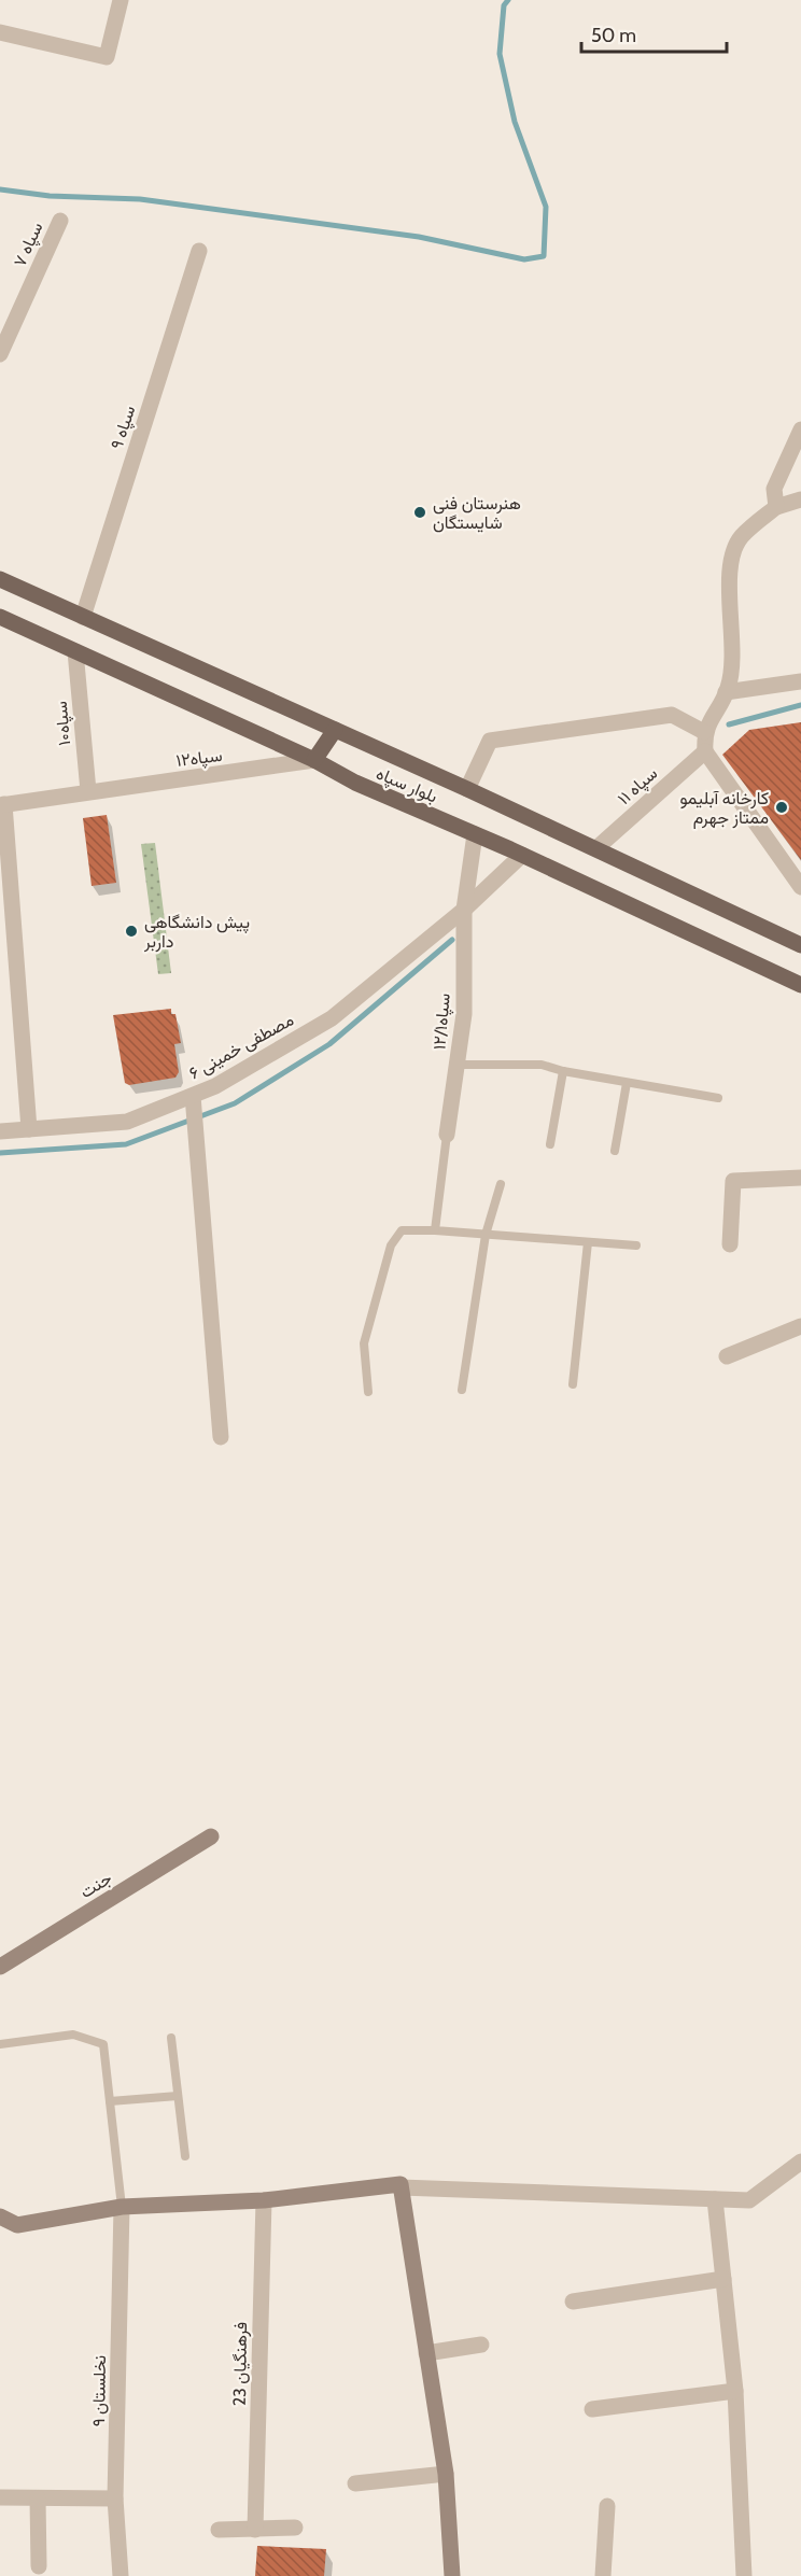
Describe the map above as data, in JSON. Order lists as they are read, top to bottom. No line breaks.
{"streets":{"main road":["بلوار سپاه"],"street":["سپاه ۷","سپاه ۹","سپاه۱۰","سپاه۱۲","سپاه ۱۱","سپاه۱۲/۱","مصطفی خمینی ۶","جنت","فرهنگیان 23","نخلستان ۹"]},"crossings":[["سپاه ۹","بلوار سپاه"],["سپاه۱۰","سپاه۱۲"],["سپاه۱۰","بلوار سپاه"],["سپاه۱۲","بلوار سپاه"],["بلوار سپاه","سپاه ۱۱"],["بلوار سپاه","سپاه۱۲/۱"],["سپاه۱۲/۱","مصطفی خمینی ۶"]],"places":["هنرستان فنی شایستگان","کارخانه آبلیمو ممتاز جهرم","پیش دانشگاهی داربر"],"scale_bar":"50 m"}
